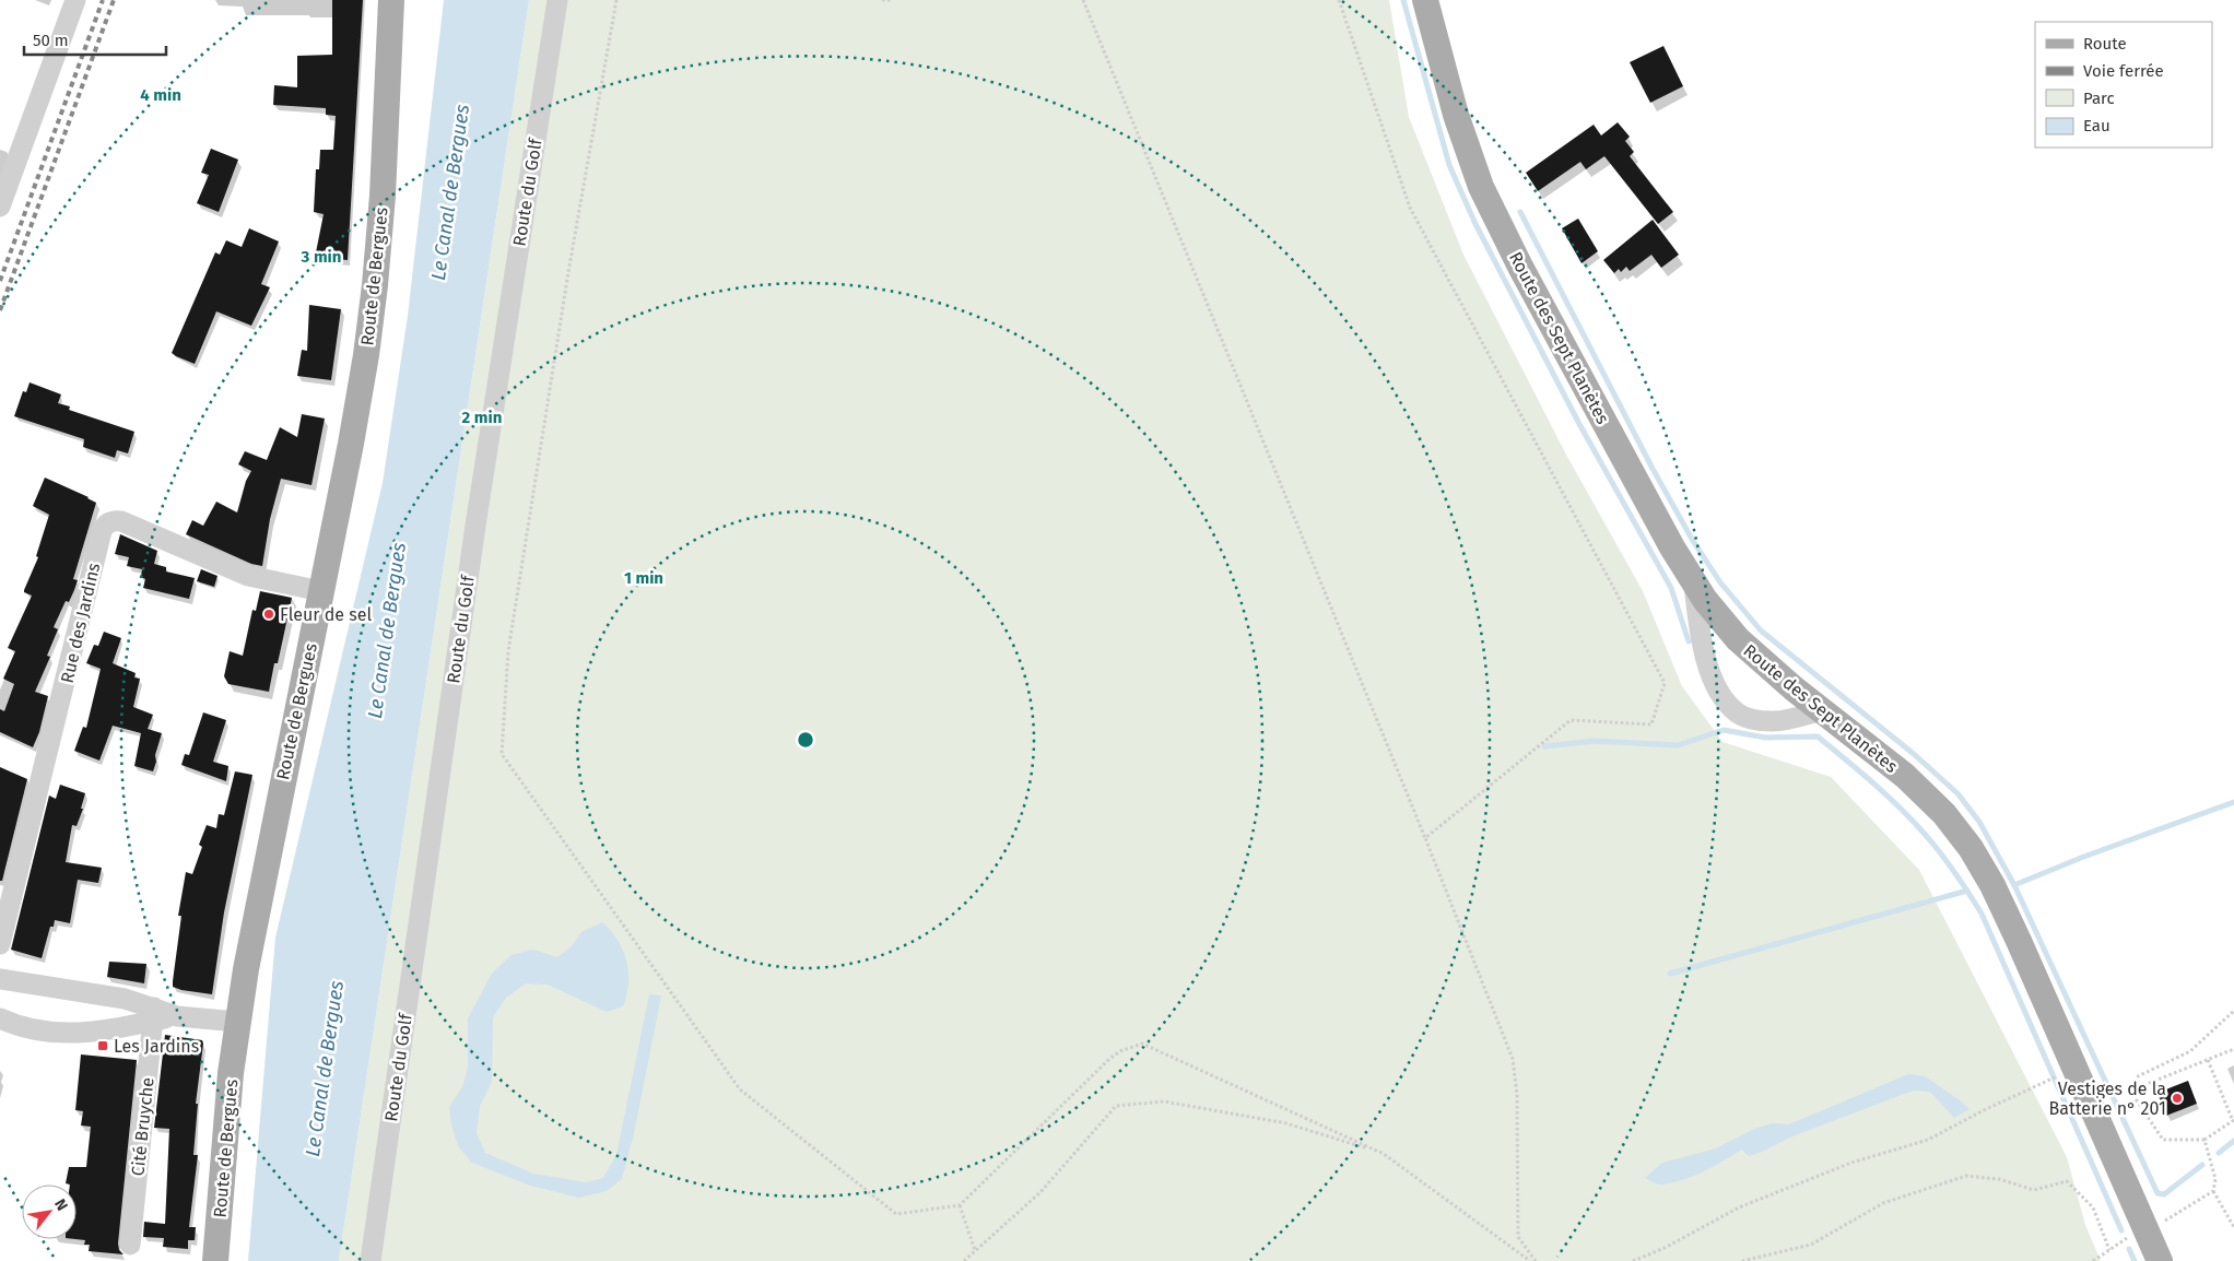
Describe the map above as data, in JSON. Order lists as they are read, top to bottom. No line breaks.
{"streets":{"main road":["Route de Bergues","Route des Sept Planètes"],"street":["Route du Golf","Rue des Jardins","Cité Bruyche"]},"crossings":[["Route de Bergues","Rue des Jardins"]],"water":["Le Canal de Bergues"],"places":{"other":["Fleur de sel","Vestiges de la Batterie n° 201"],"transit":["Les Jardins"]},"legend":["Route","Voie ferrée","Parc","Eau"],"scale_bar":"50 m","north":"top right","rings":["4 min","3 min","2 min","1 min"]}
